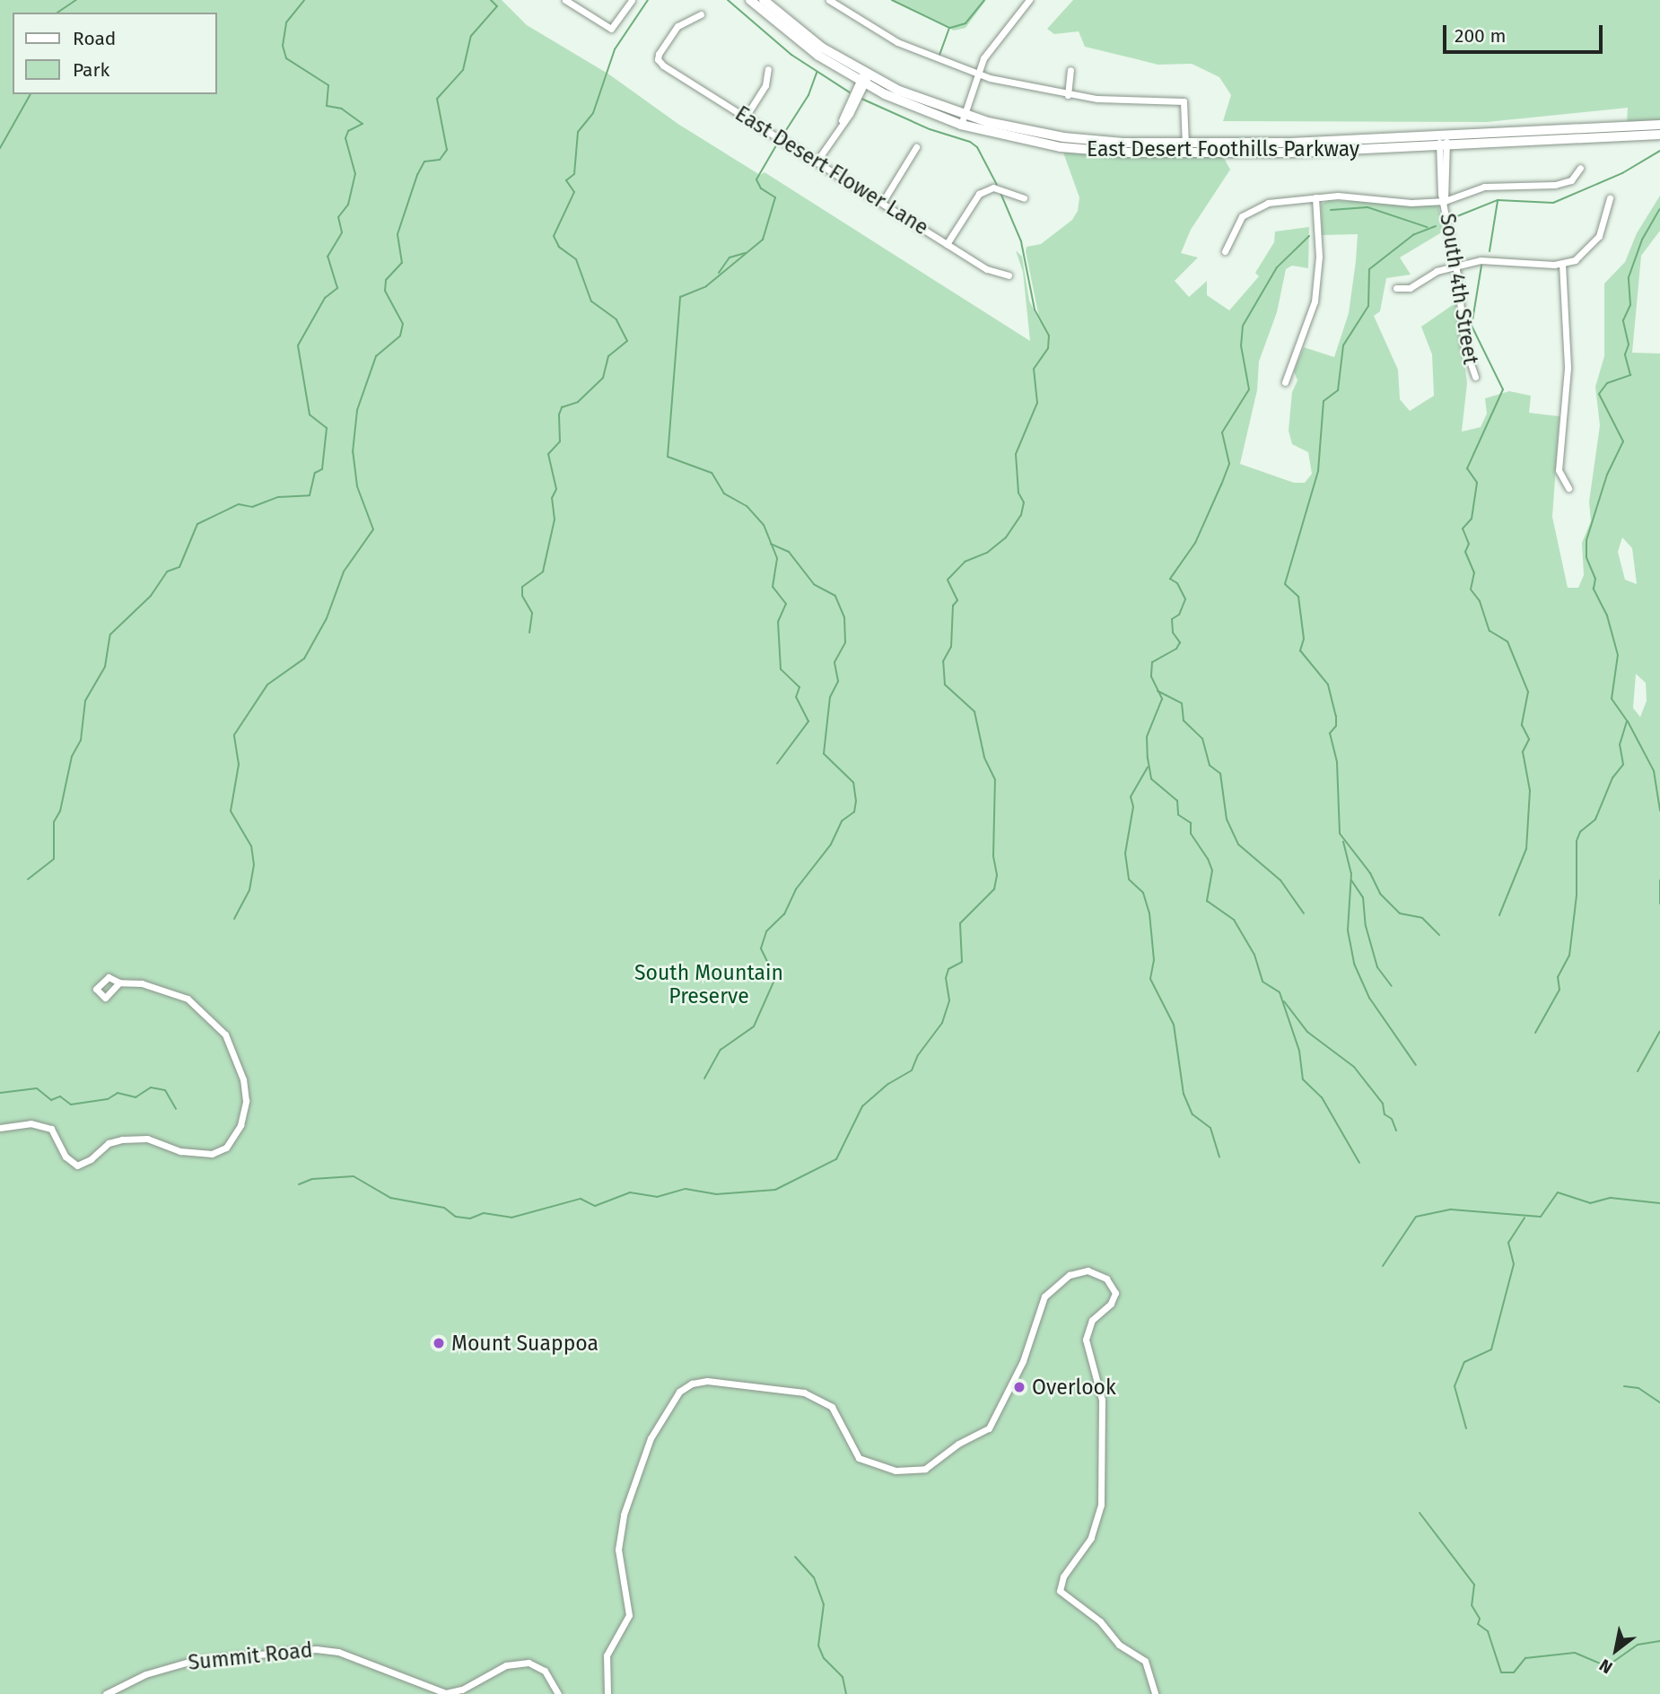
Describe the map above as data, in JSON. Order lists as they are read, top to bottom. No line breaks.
{"streets":{"street":["East Desert Foothills Parkway","East Desert Flower Lane","South 4th Street","Summit Road"]},"crossings":[["East Desert Foothills Parkway","South 4th Street"]],"parks":["South Mountain Preserve"],"places":["Mount Suappoa","Overlook"],"legend":["Road","Park"],"scale_bar":"200 m","north":"bottom left"}
